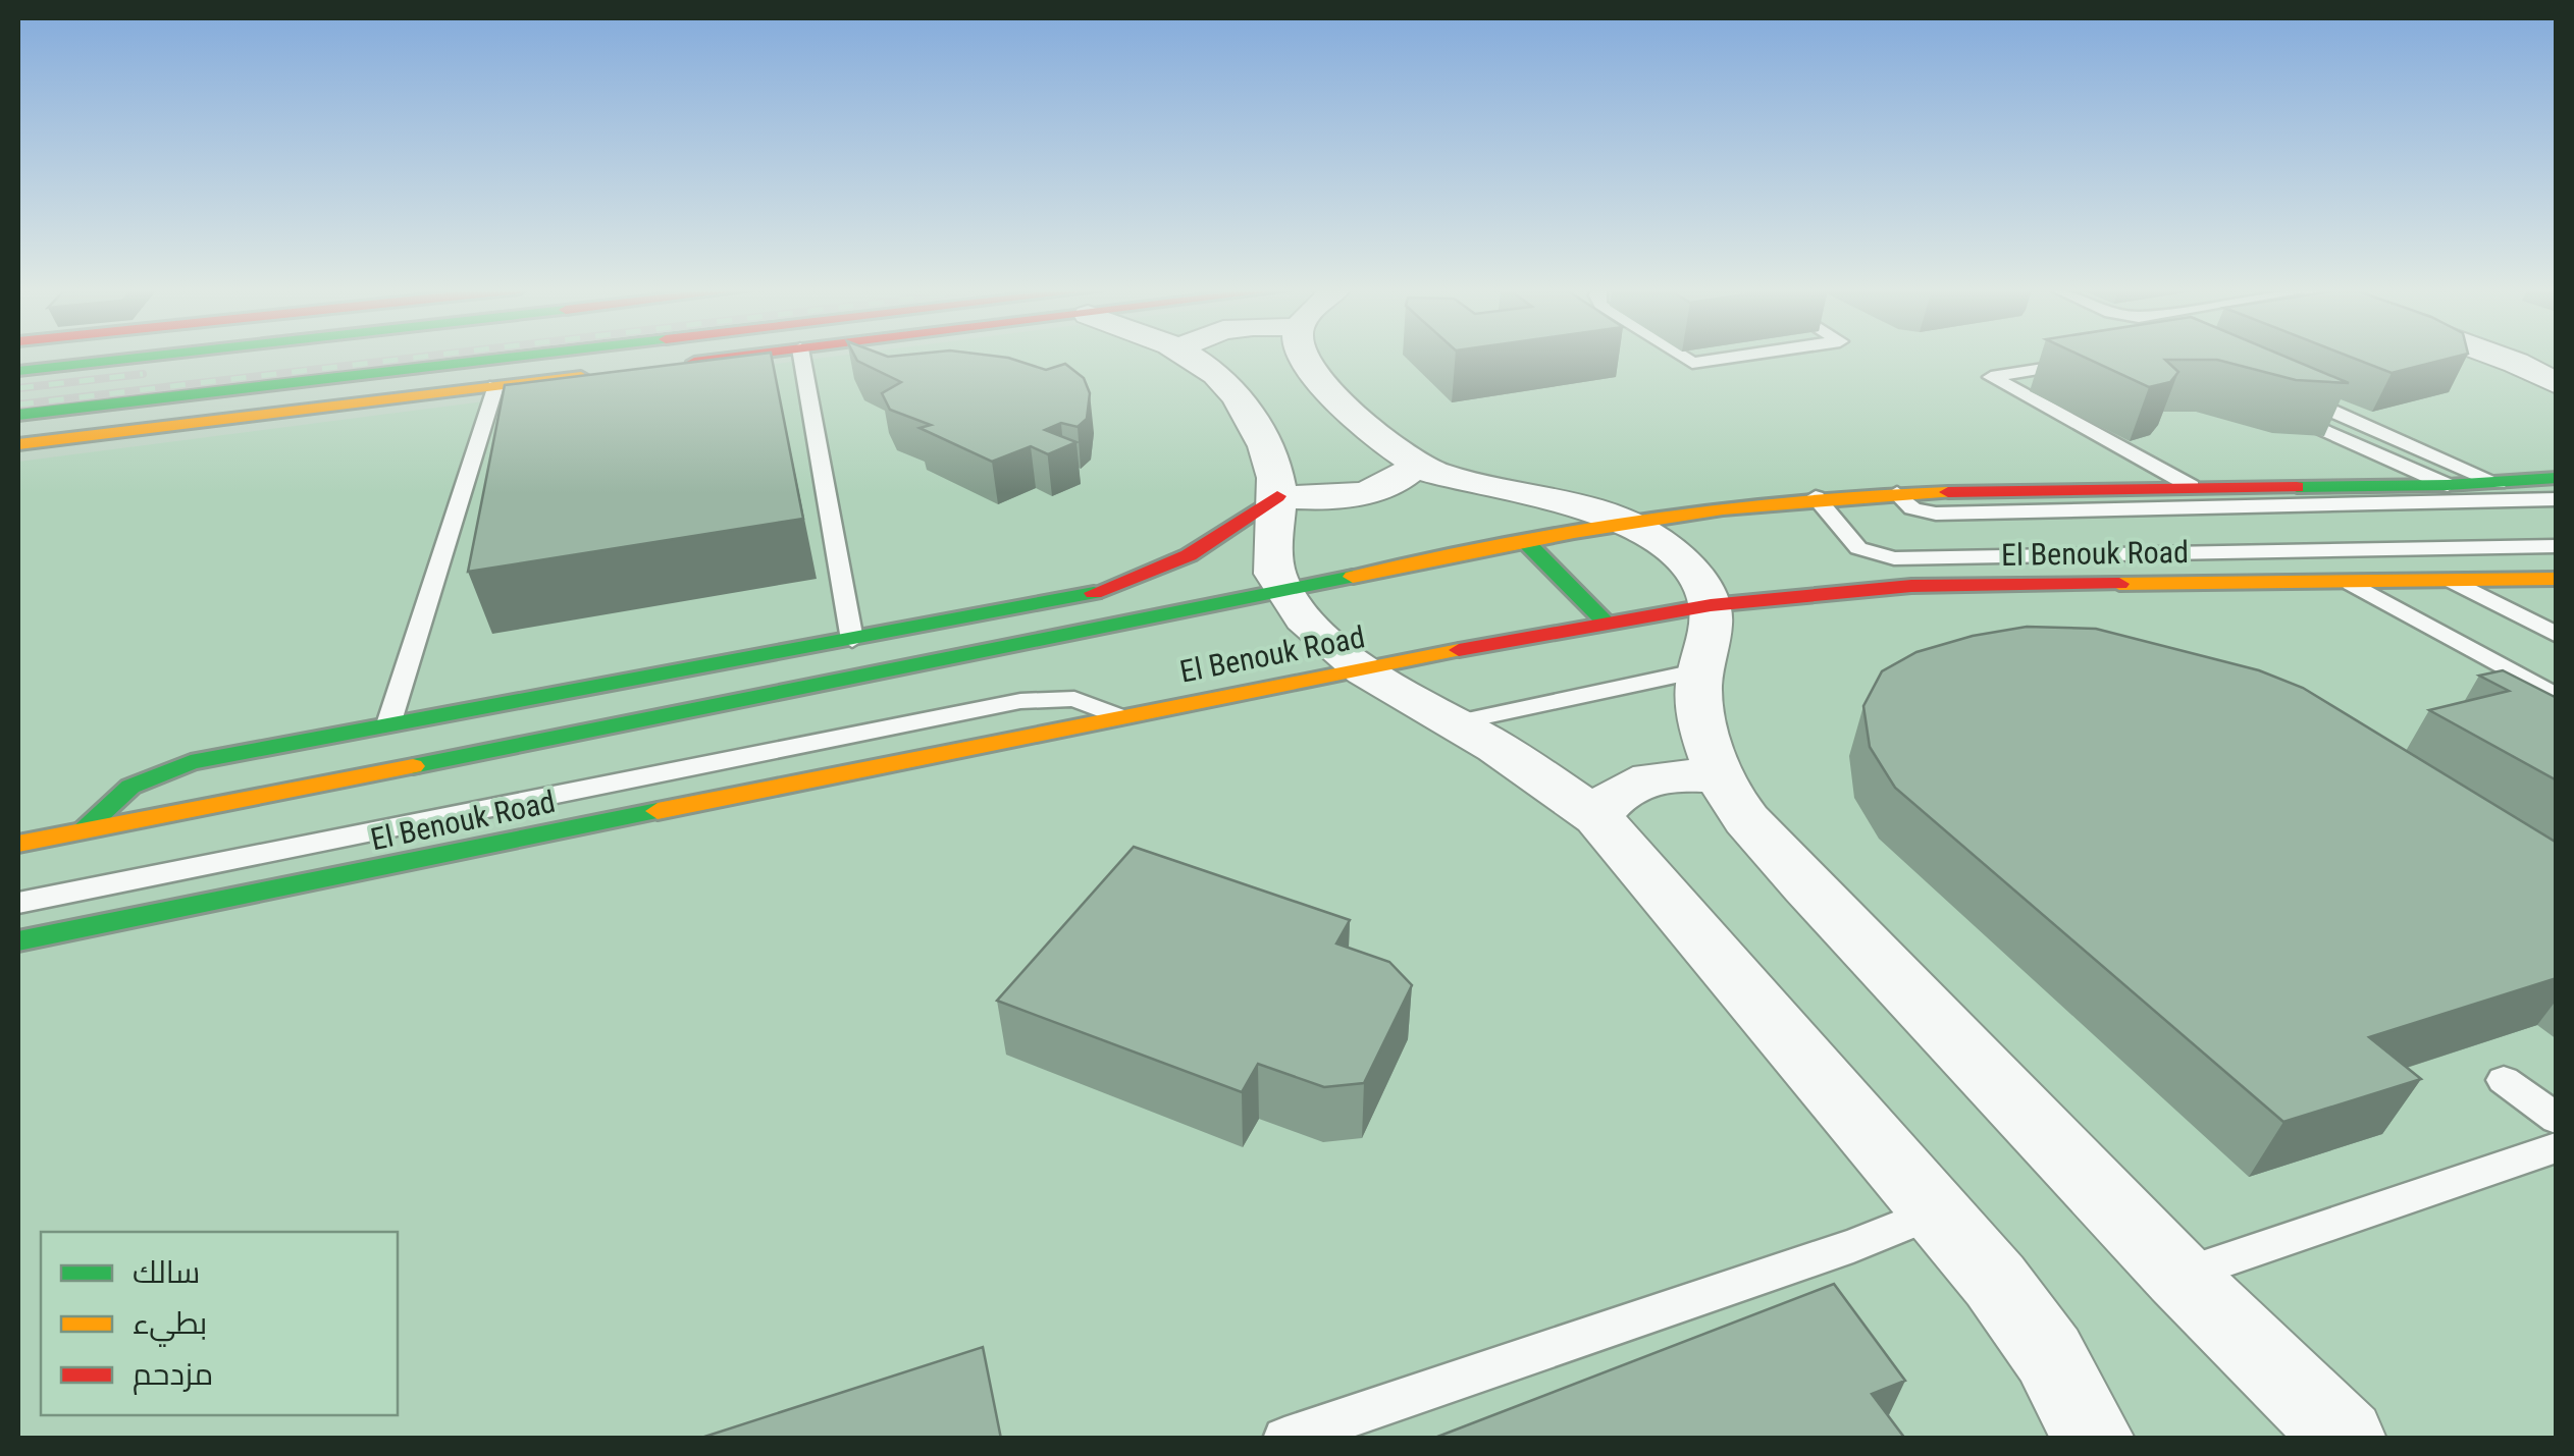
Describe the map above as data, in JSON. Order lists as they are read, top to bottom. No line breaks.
{"streets":{"main road":["El Benouk Road"]},"legend":["سالك","بطيء","مزدحم"]}
